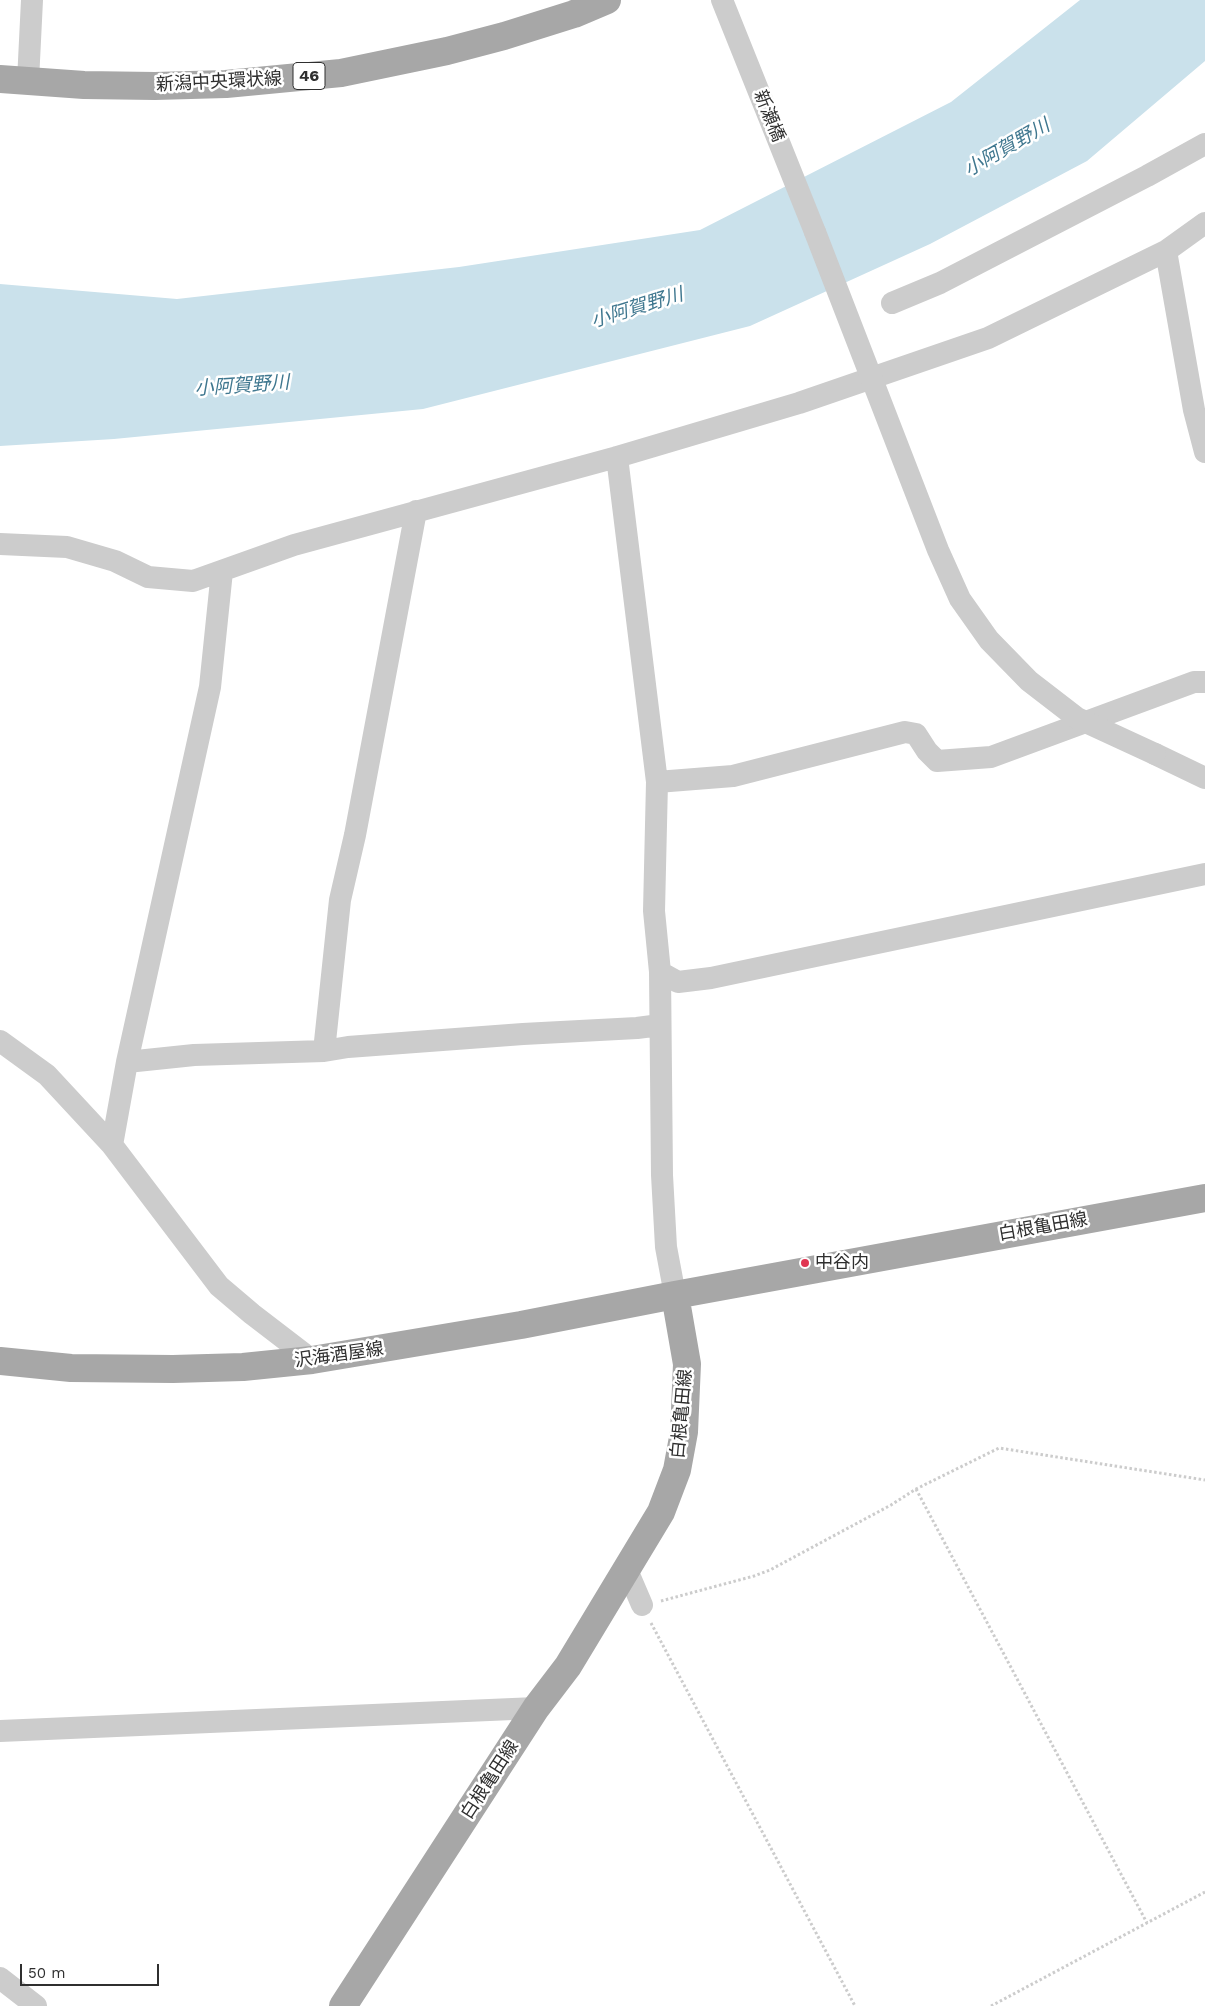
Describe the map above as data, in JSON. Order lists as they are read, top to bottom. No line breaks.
{"streets":{"main road":["46","新潟中央環状線","白根亀田線","沢海酒屋線"],"street":["新瀬橋"]},"crossings":[["白根亀田線","沢海酒屋線"]],"water":["小阿賀野川"],"places":["中谷内"],"scale_bar":"50 m"}
